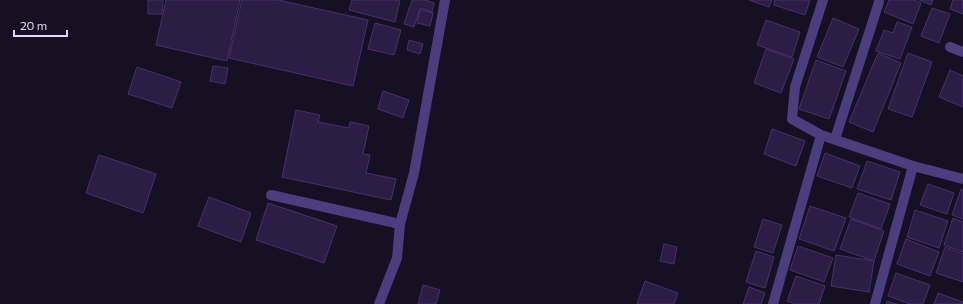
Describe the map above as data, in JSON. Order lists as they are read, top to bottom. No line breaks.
{"scale_bar":"20 m"}
